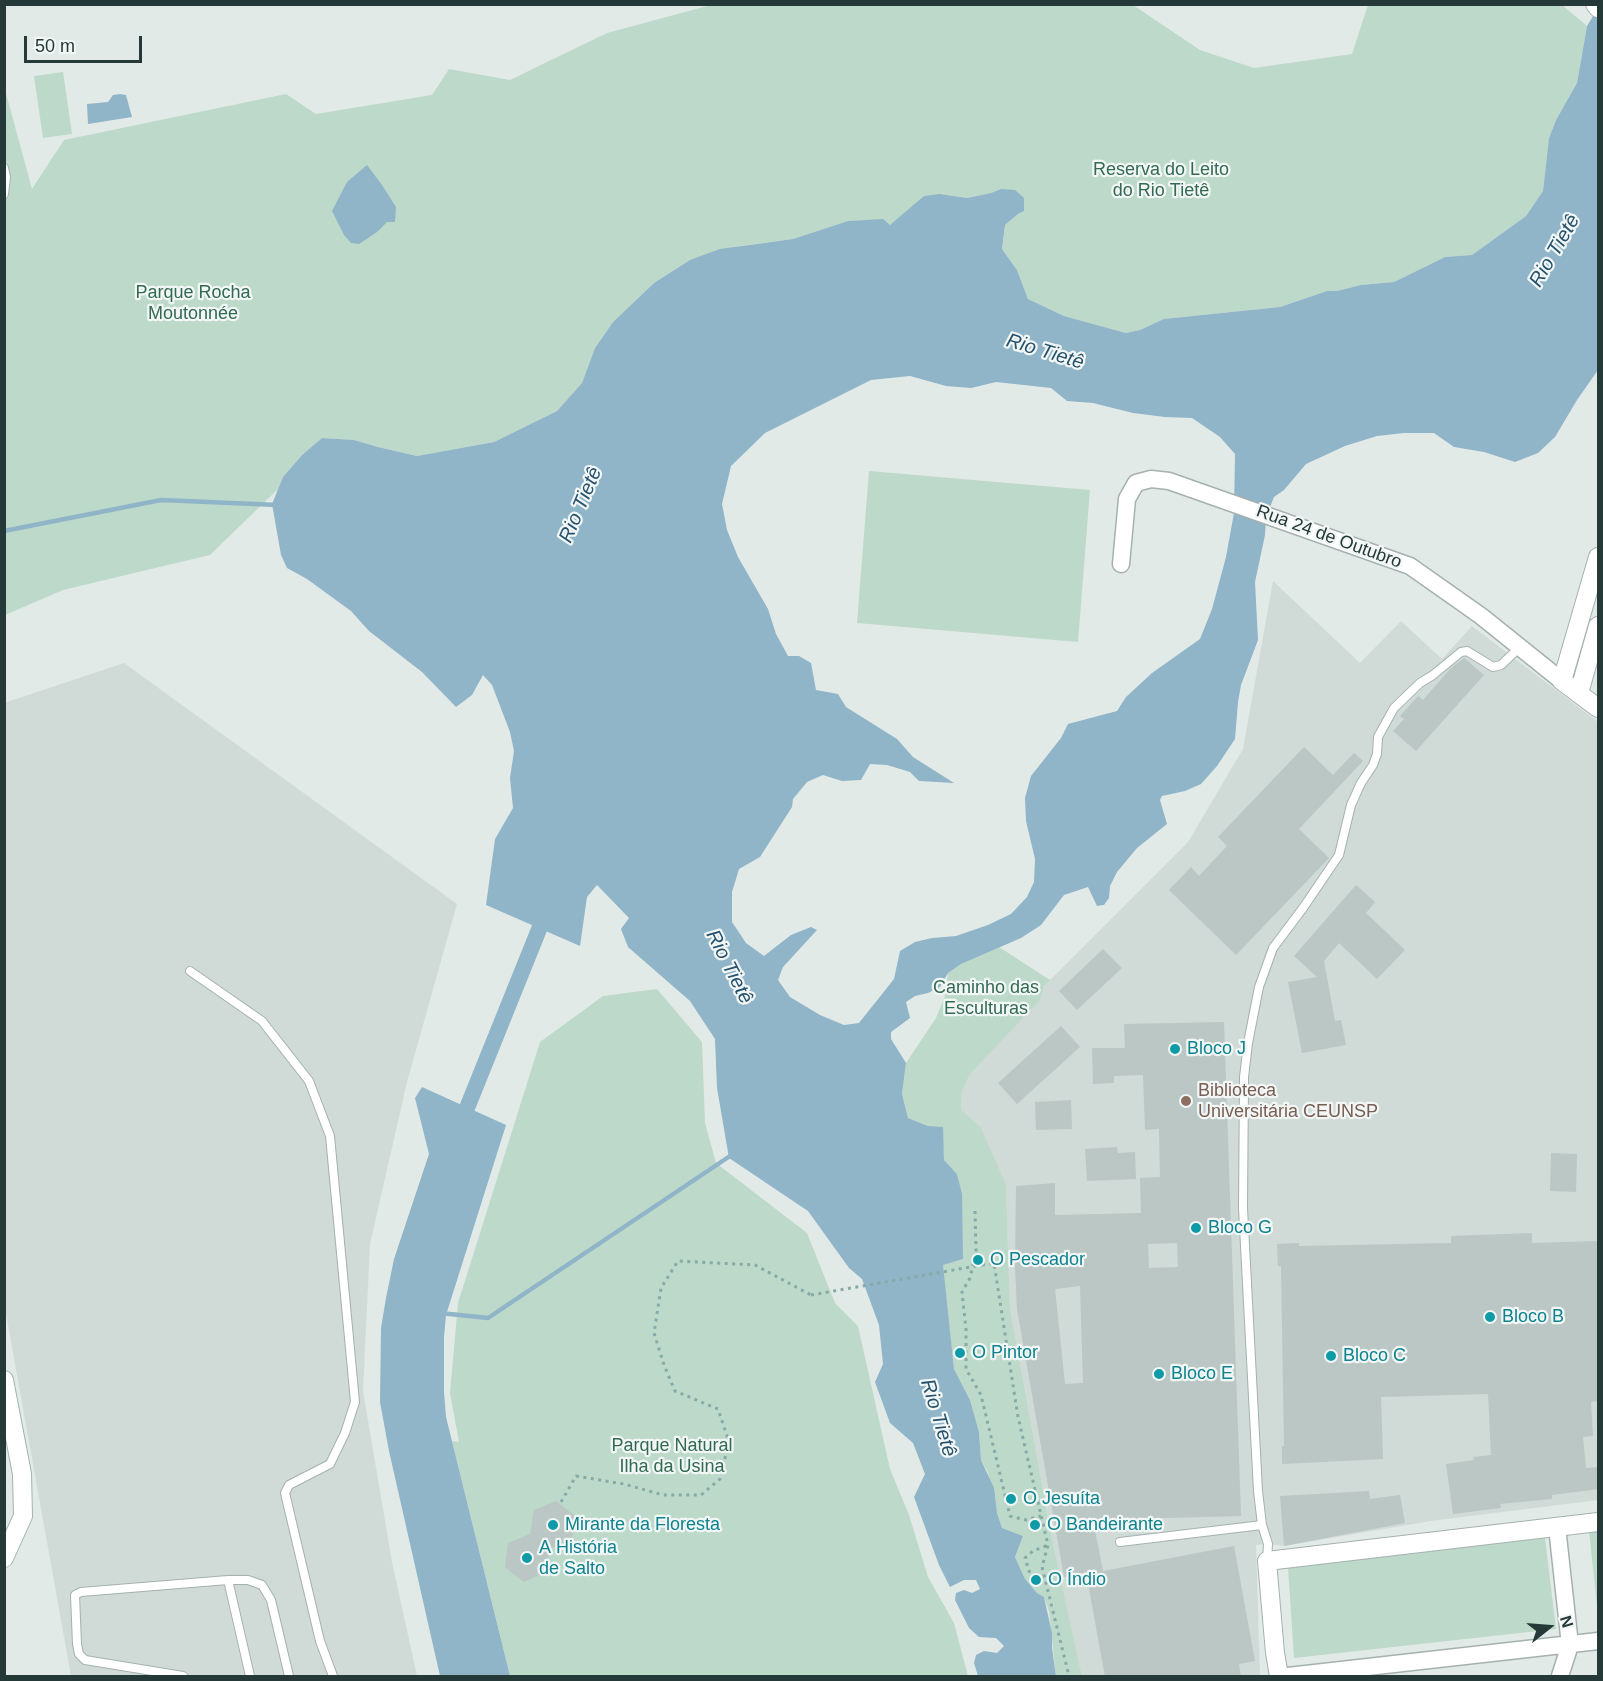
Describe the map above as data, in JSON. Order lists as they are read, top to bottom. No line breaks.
{"streets":{"street":["Rua 24 de Outubro"]},"water":["Rio Tietê"],"parks":["Reserva do Leito do Rio Tietê","Parque Rocha Moutonnée","Caminho das Esculturas","Parque Natural Ilha da Usina"],"places":["Bloco J","Biblioteca Universitária CEUNSP","Bloco G","O Pescador","Bloco B","O Pintor","Bloco C","Bloco E","O Jesuíta","Mirante da Floresta","O Bandeirante","A História de Salto","O Índio"],"scale_bar":"50 m","north":"right"}
